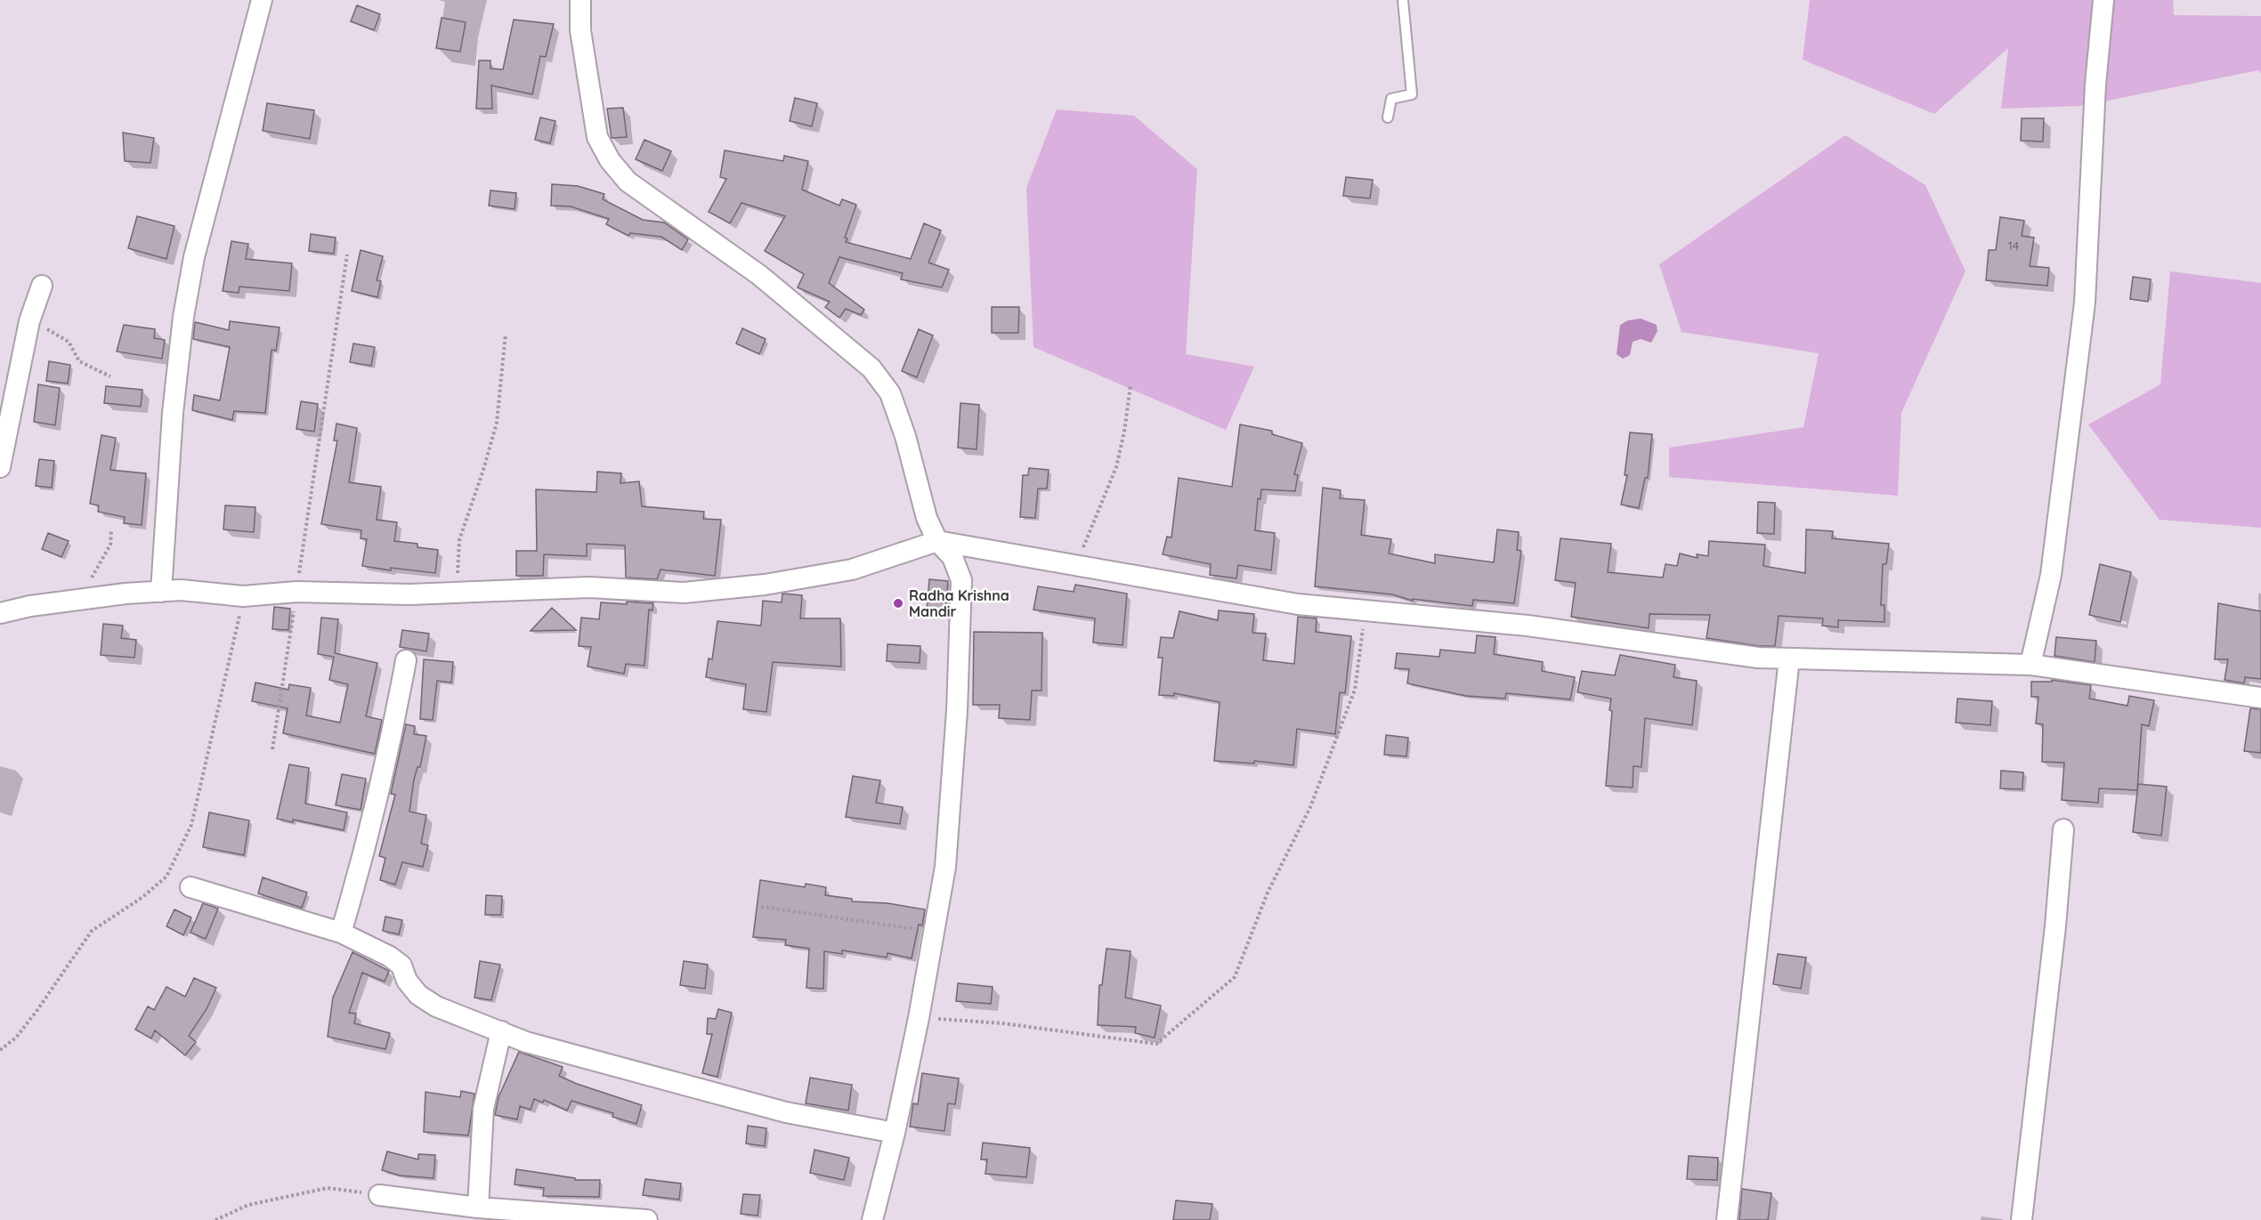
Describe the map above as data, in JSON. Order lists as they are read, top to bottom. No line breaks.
{"places":["Radha Krishna Mandir"],"house_numbers":["14"]}
